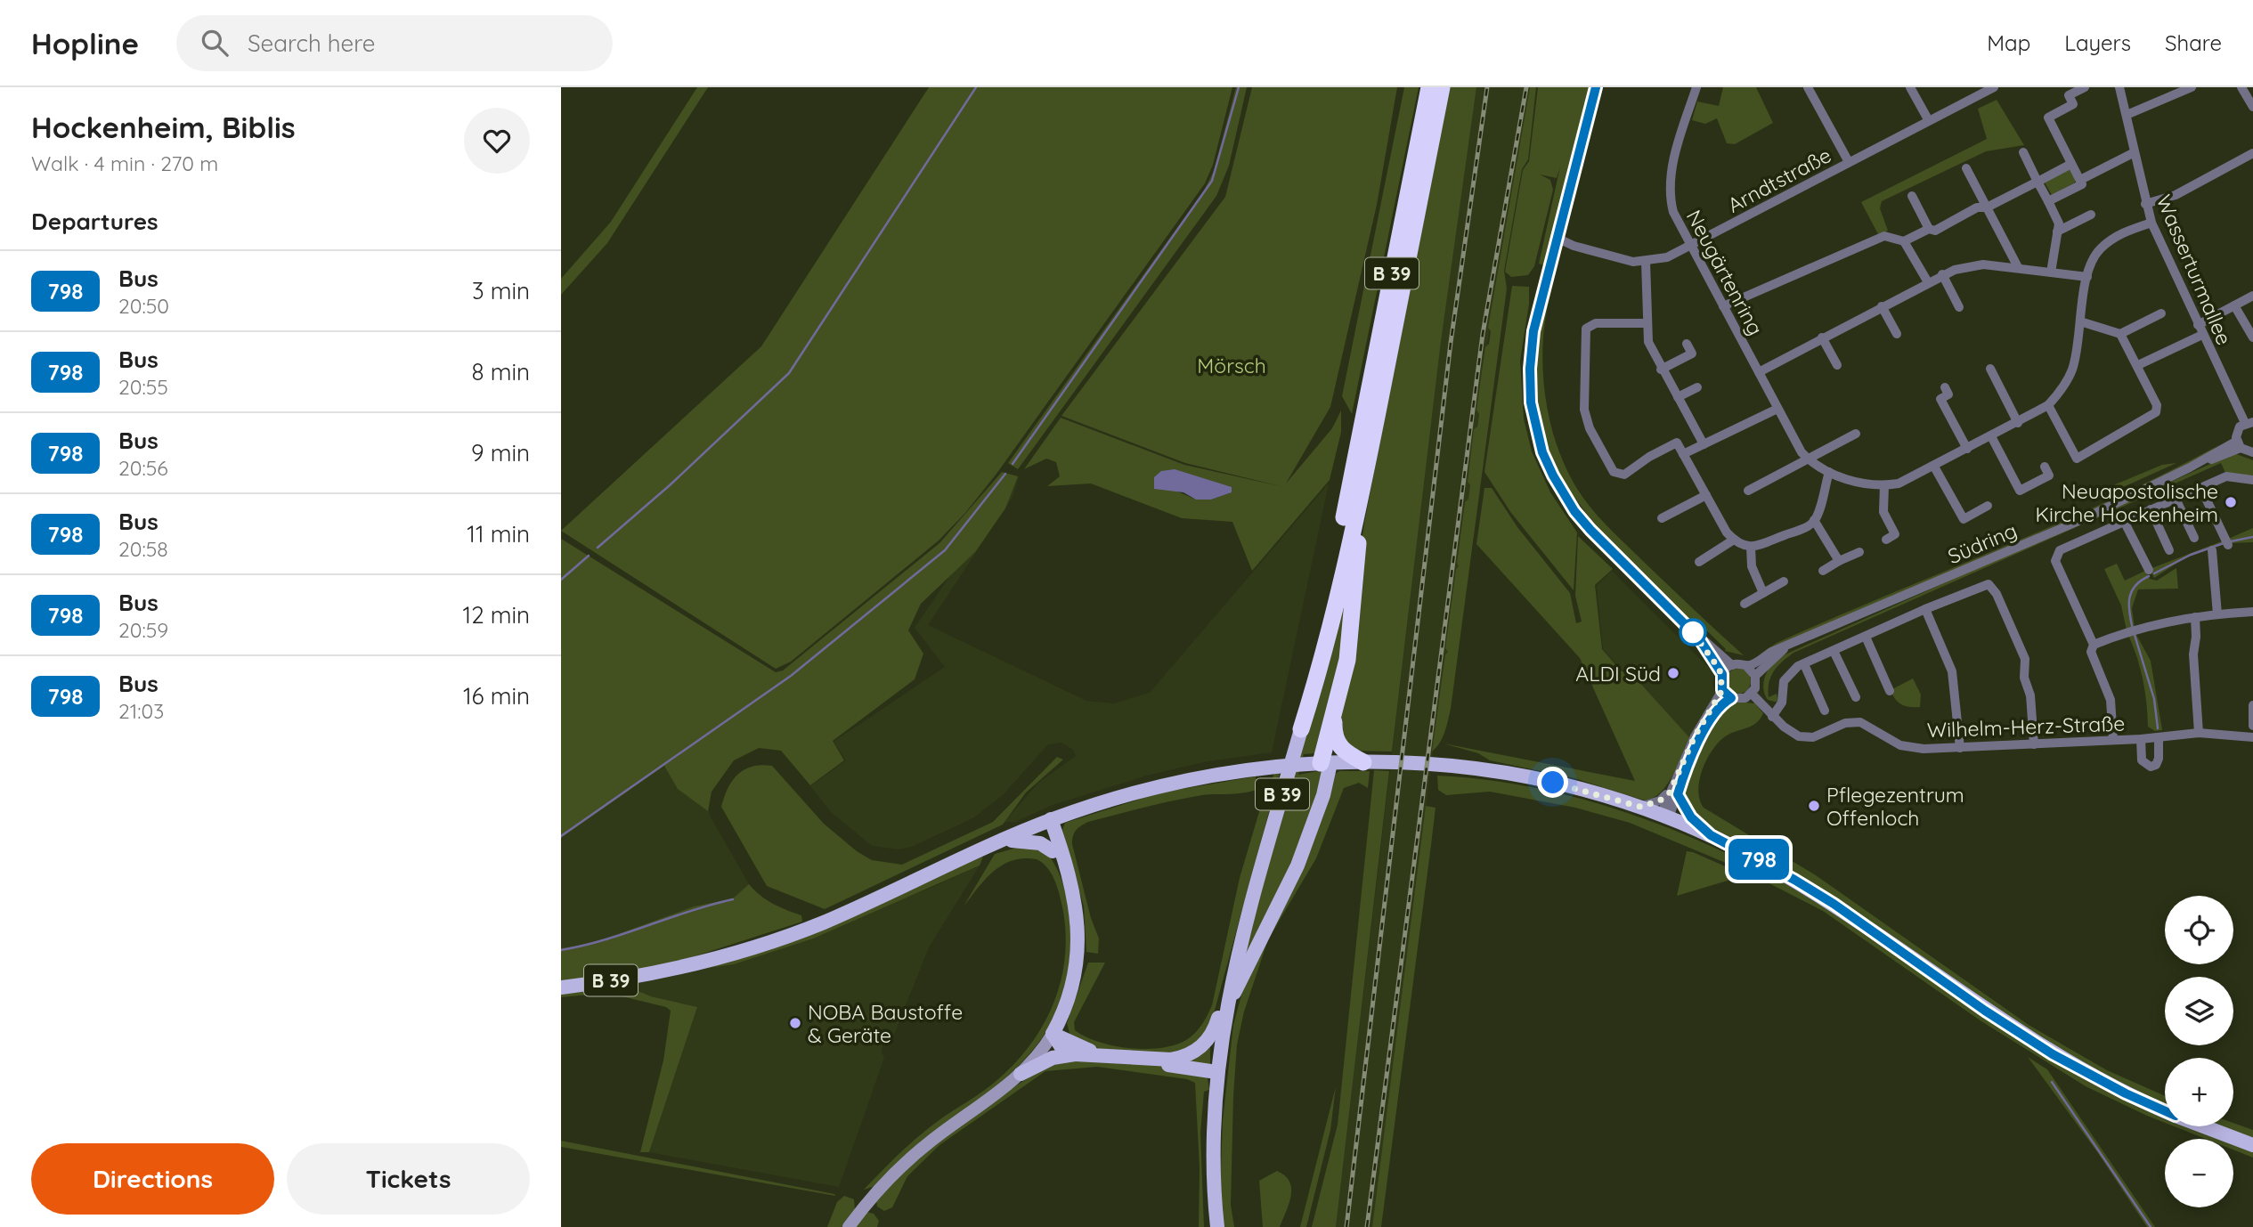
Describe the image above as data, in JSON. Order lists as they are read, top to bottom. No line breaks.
{"streets":{"highway":["B 39"],"street":["Arndtstraße","Wasserturmallee","Neugärtenring","Südring","Wilhelm-Herz-Straße"]},"crossings":[["Arndtstraße","Neugärtenring"],["Wasserturmallee","Neugärtenring"],["Südring","Wilhelm-Herz-Straße"]],"parks":["Mörsch"],"places":["Neuapostolische Kirche Hockenheim","ALDI Süd","Pflegezentrum Offenloch","NOBA Baustoffe & Geräte"],"lines":["bus line 798"],"page":{"header":"Hopline","search":"Search here","nav":["Map","Layers","Share"],"heading":[["Hockenheim, Biblis","Walk · 4 min · 270 m"],"Departures"],"on_map":"798","list":[{"mark":"798","name":"Bus","note":"20:50","value":"3 min"},{"mark":"798","name":"Bus","note":"20:55","value":"8 min"},{"mark":"798","name":"Bus","note":"20:56","value":"9 min"},{"mark":"798","name":"Bus","note":"20:58","value":"11 min"},{"mark":"798","name":"Bus","note":"20:59","value":"12 min"},{"mark":"798","name":"Bus","note":"21:03","value":"16 min"}],"map_buttons":["+","−"],"buttons":["Directions","Tickets"]}}
